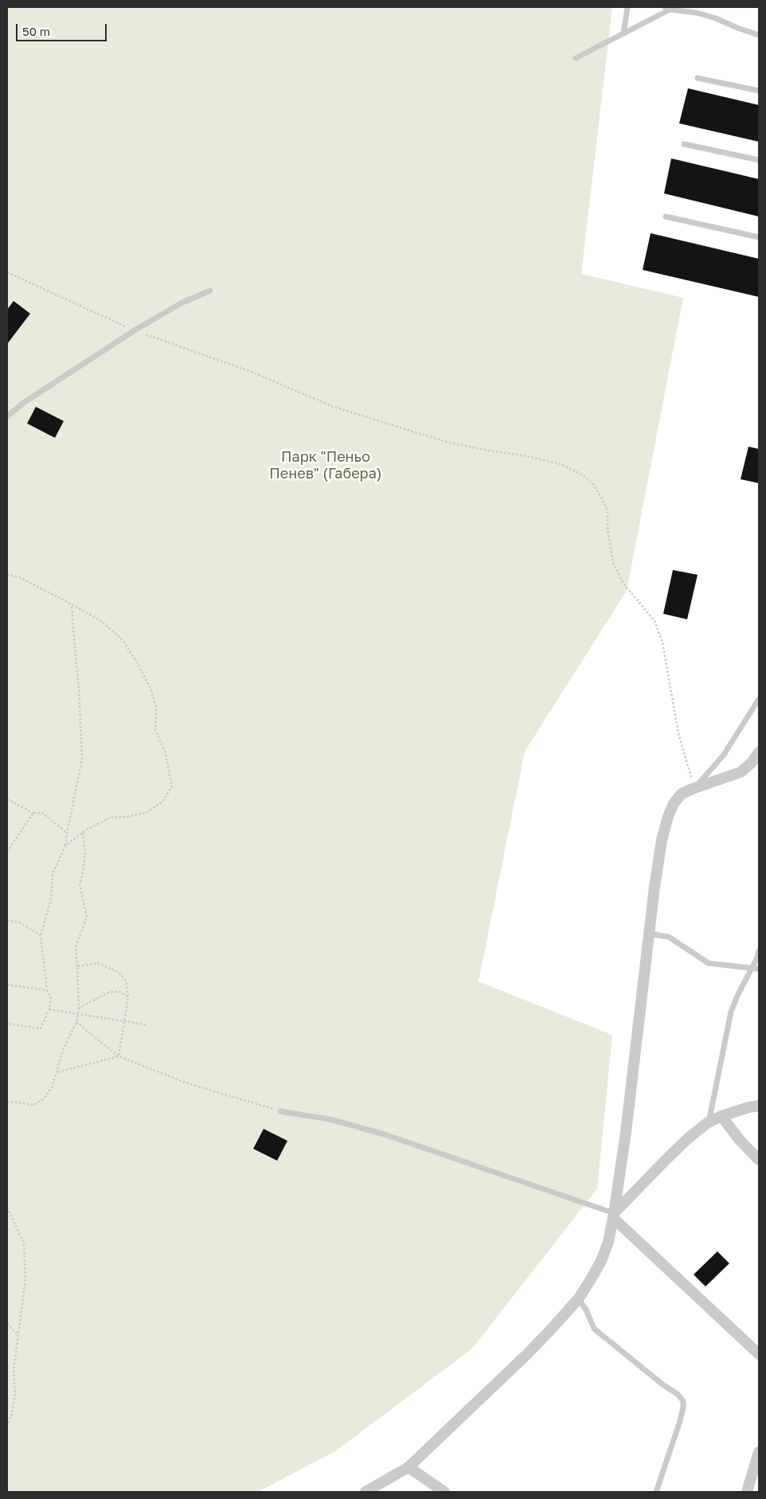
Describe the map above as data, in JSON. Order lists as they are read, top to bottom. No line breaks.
{"parks":["Парк \"Пеньо Пенев\" (Габера)"],"scale_bar":"50 m"}
